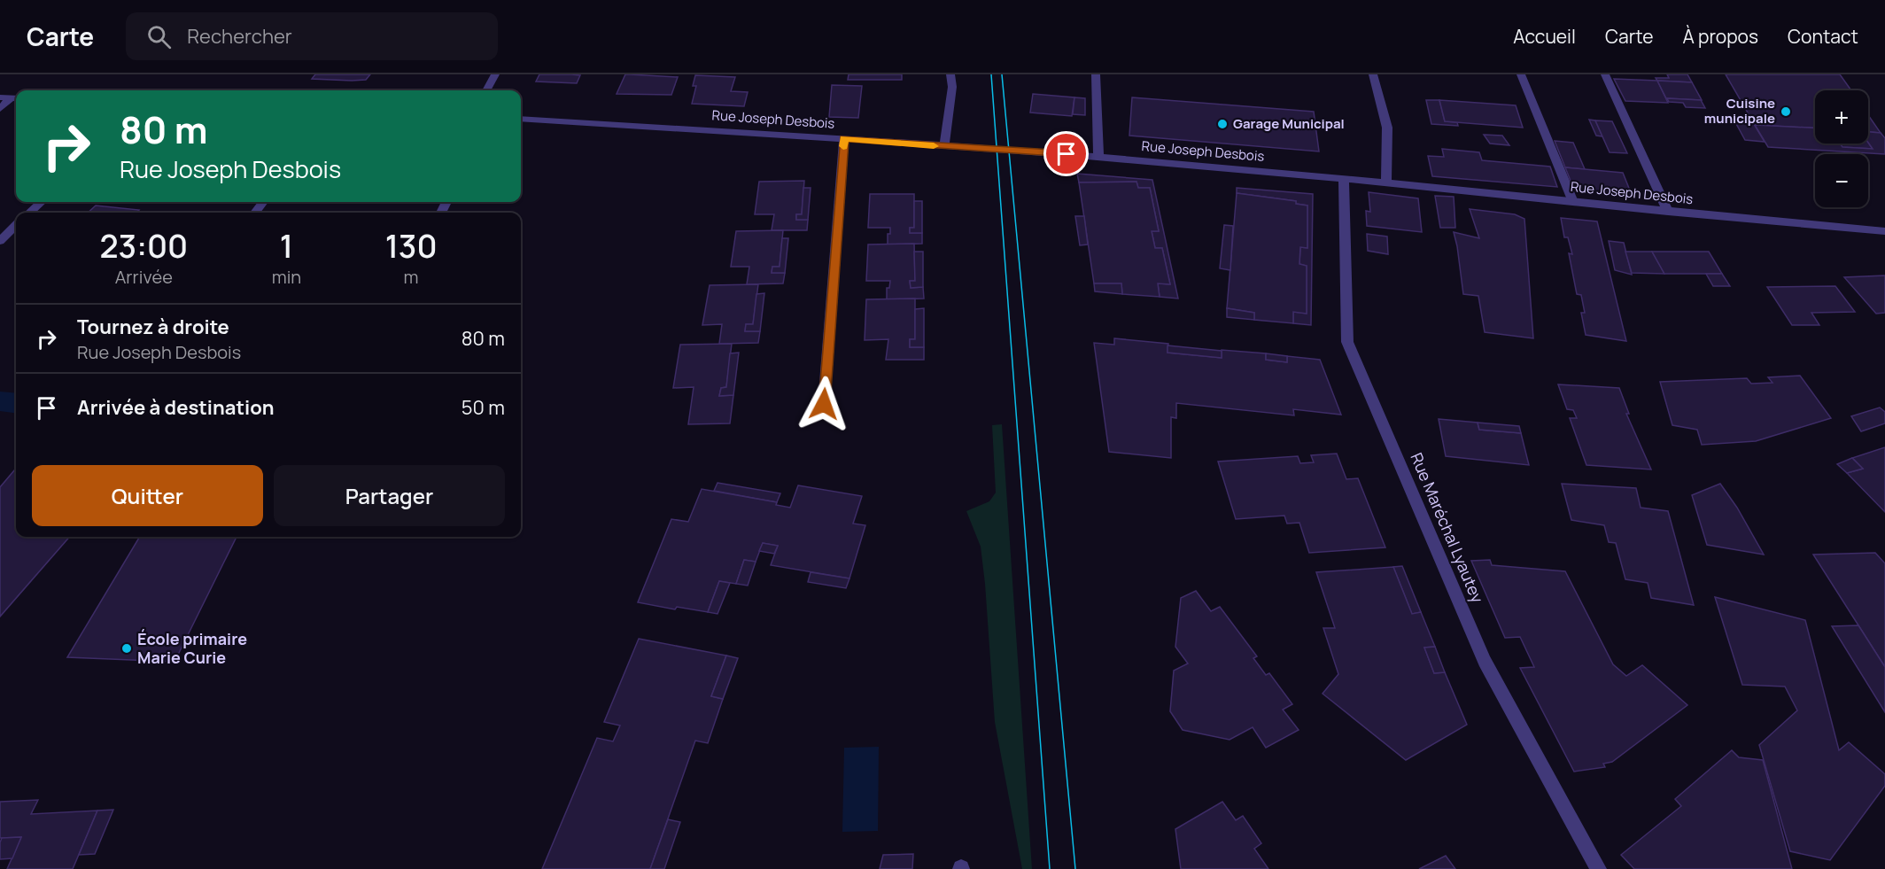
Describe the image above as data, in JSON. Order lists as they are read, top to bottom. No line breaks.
{"streets":{"street":["Rue Joseph Desbois","Rue Maréchal Lyautey"]},"crossings":[["Rue Joseph Desbois","Rue Maréchal Lyautey"]],"places":["Cuisine municipale","Garage Municipal","École primaire Marie Curie"],"page":{"header":"Carte","search":"Rechercher","nav":["Accueil","Carte","À propos","Contact"],"map_buttons":["+","−"],"turn":["80 m","Rue Joseph Desbois"],"eta":["23:00","Arrivée","1","min","130","m"],"list":[{"name":"Tournez à droite","note":"Rue Joseph Desbois","value":"80 m"},{"name":"Arrivée à destination","value":"50 m"}],"buttons":["Quitter","Partager"]}}
